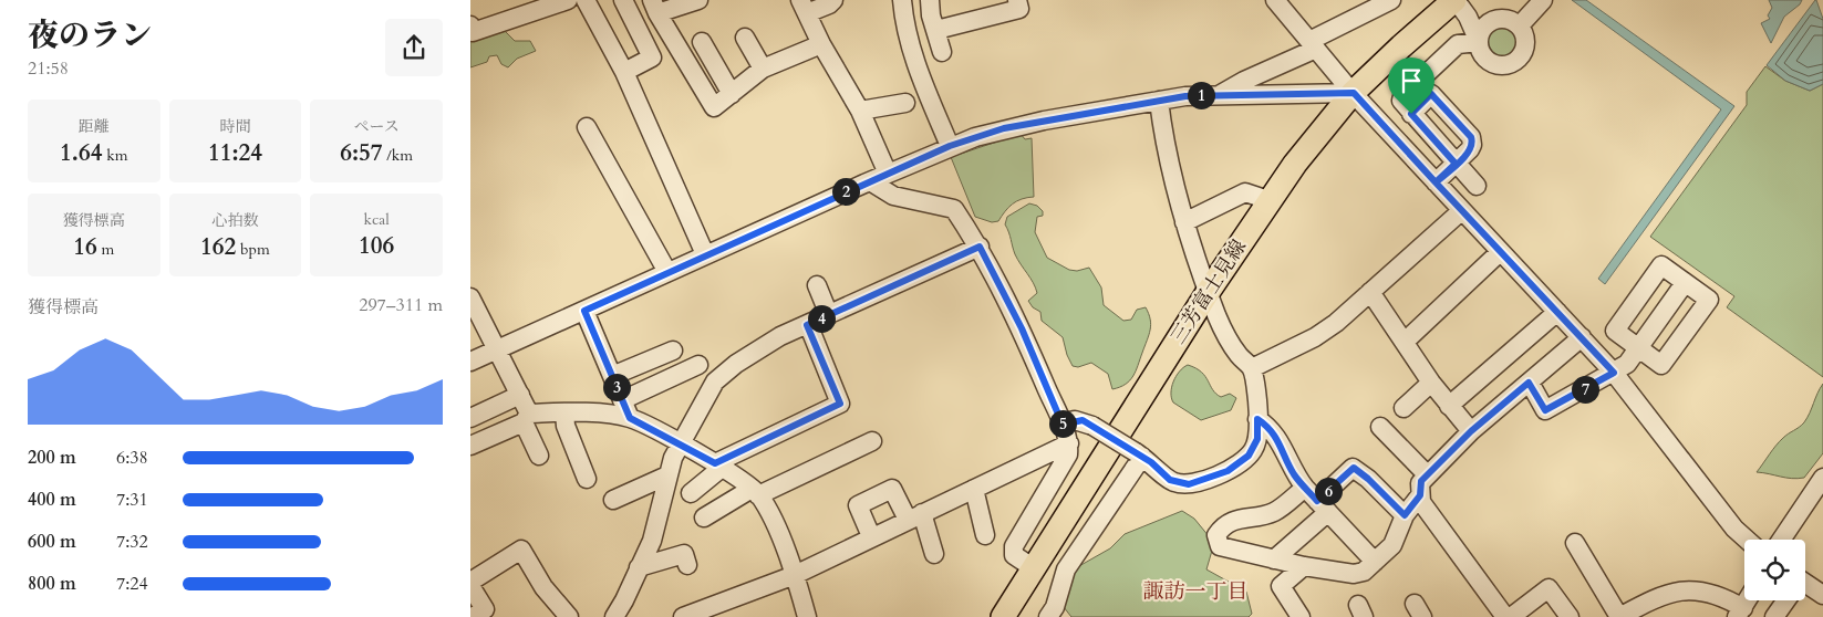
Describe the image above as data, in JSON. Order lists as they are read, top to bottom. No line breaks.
{"streets":{"main road":["三芳富士見線"]},"districts":["諏訪一丁目"],"page":{"heading":["夜のラン","21:58"],"pins":["1","2","4","3","7","5","6"],"stats":[["距離","1.64 km"],["時間","11:24"],["ペース","6:57 /km"],["獲得標高","16 m"],["心拍数","162 bpm"],["kcal","106"]],"chart":["獲得標高","297–311 m"],"list":[{"name":"200 m","note":"6:38"},{"name":"400 m","note":"7:31"},{"name":"600 m","note":"7:32"},{"name":"800 m","note":"7:24"}]}}
